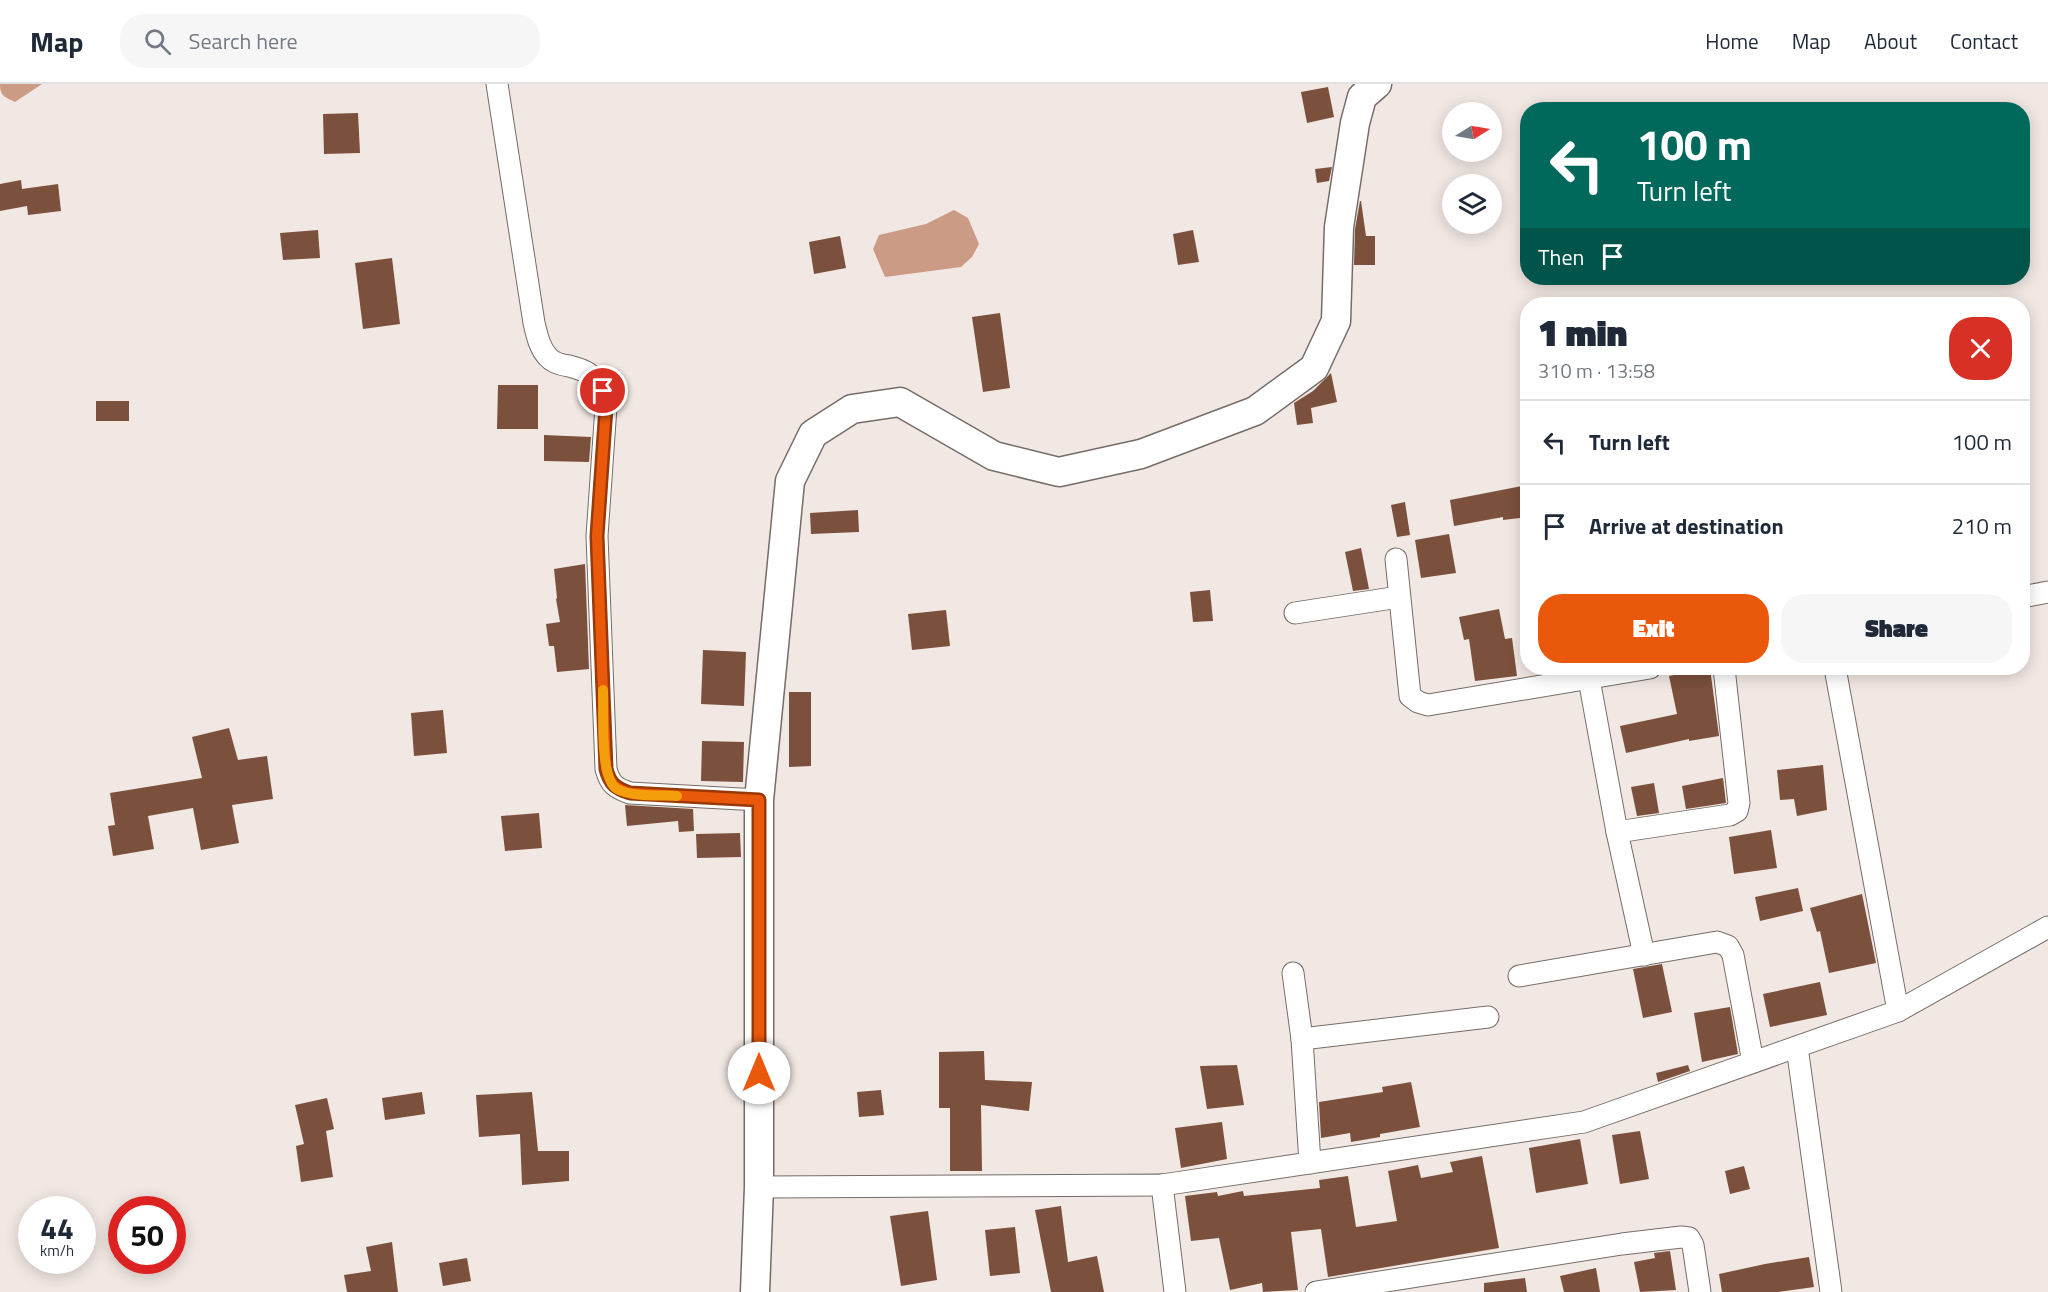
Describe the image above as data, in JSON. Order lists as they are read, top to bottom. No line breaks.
{"north":"right","page":{"header":"Map","search":"Search here","nav":["Home","Map","About","Contact"],"turn":["100 m","Turn left"],"then":"Then","heading":["1 min","310 m · 13:58"],"list":[{"name":"Turn left","value":"100 m"},{"name":"Arrive at destination","value":"210 m"}],"buttons":["Exit","Share"],"speed":"44 km/h","limit":"50"}}
